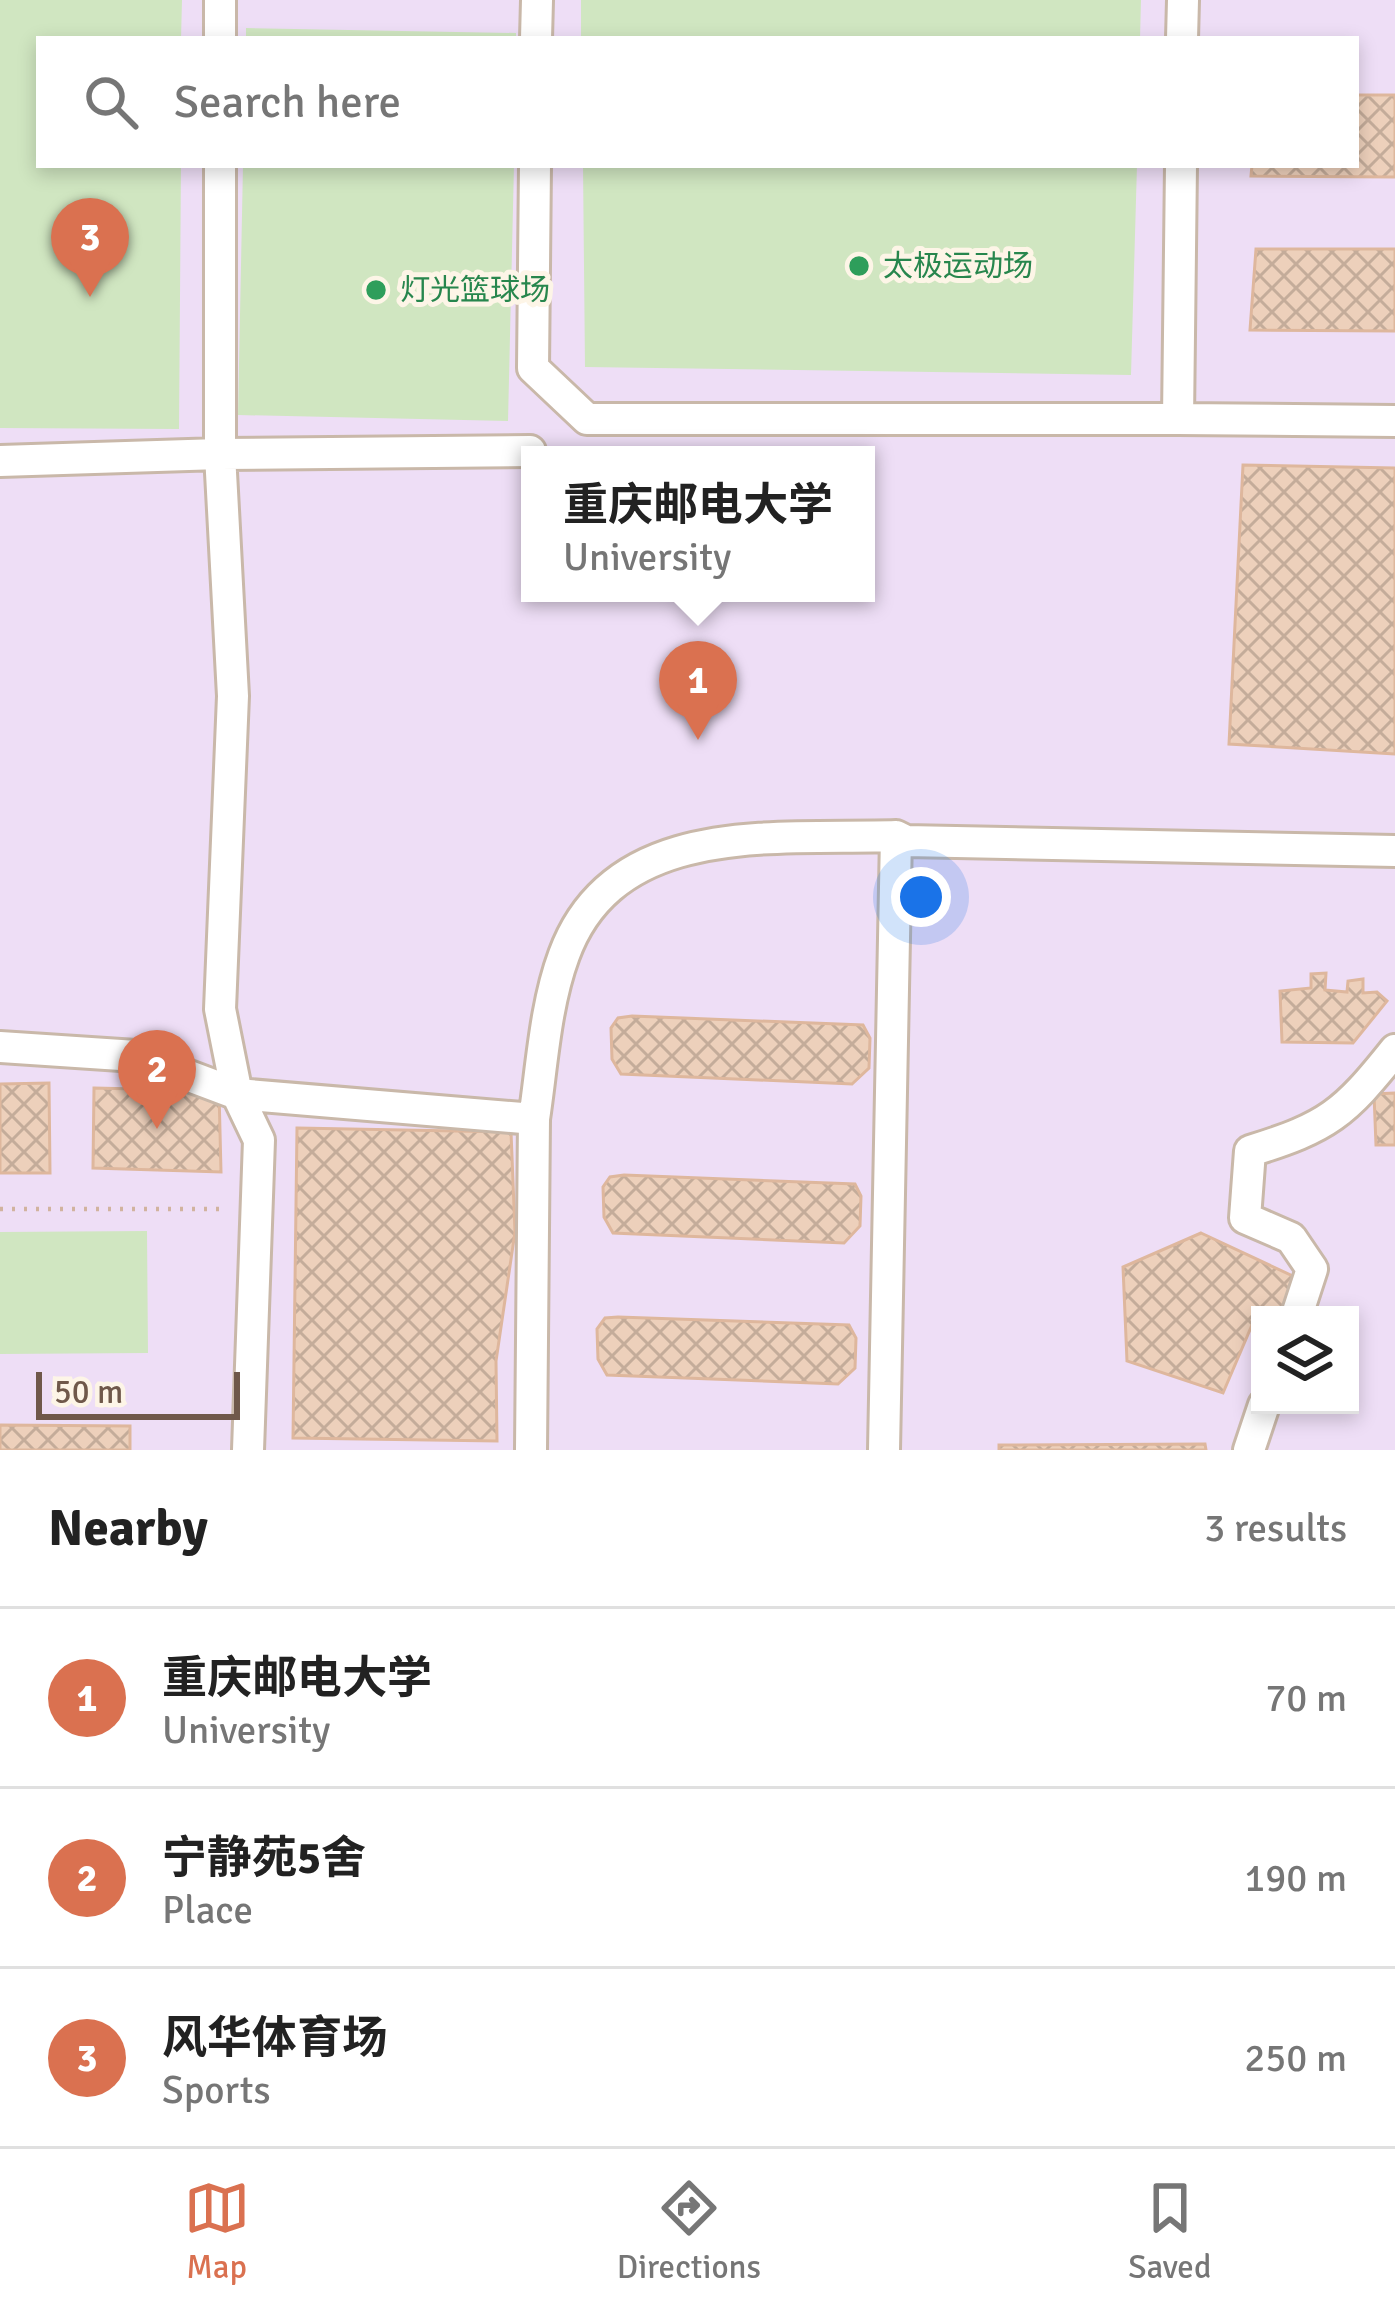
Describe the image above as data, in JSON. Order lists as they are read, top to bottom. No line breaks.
{"places":["太极运动场","灯光篮球场"],"scale_bar":"50 m","page":{"search":"Search here","pins":["3","1","2"],"popup":["重庆邮电大学","University"],"scale":"50 m","heading":["Nearby","3 results"],"list":[{"mark":"1","name":"重庆邮电大学","note":"University","value":"70 m"},{"mark":"2","name":"宁静苑5舍","note":"Place","value":"190 m"},{"mark":"3","name":"风华体育场","note":"Sports","value":"250 m"}],"nav":["Map","Directions","Saved"]}}
